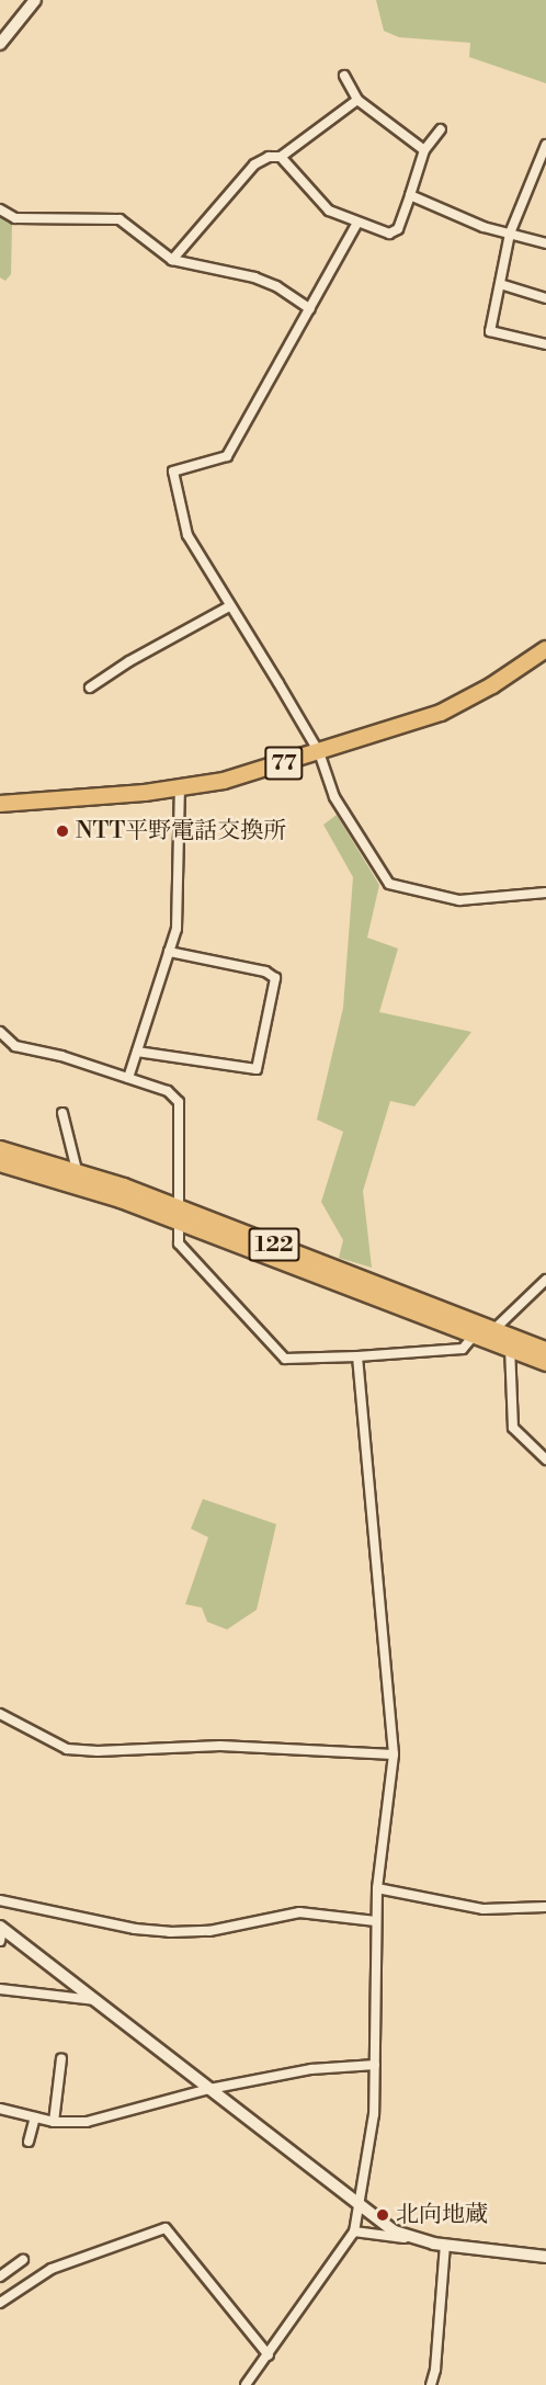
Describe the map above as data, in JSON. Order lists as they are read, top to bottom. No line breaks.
{"streets":{"main road":["77","122"]},"places":["NTT平野電話交換所","北向地蔵"]}
